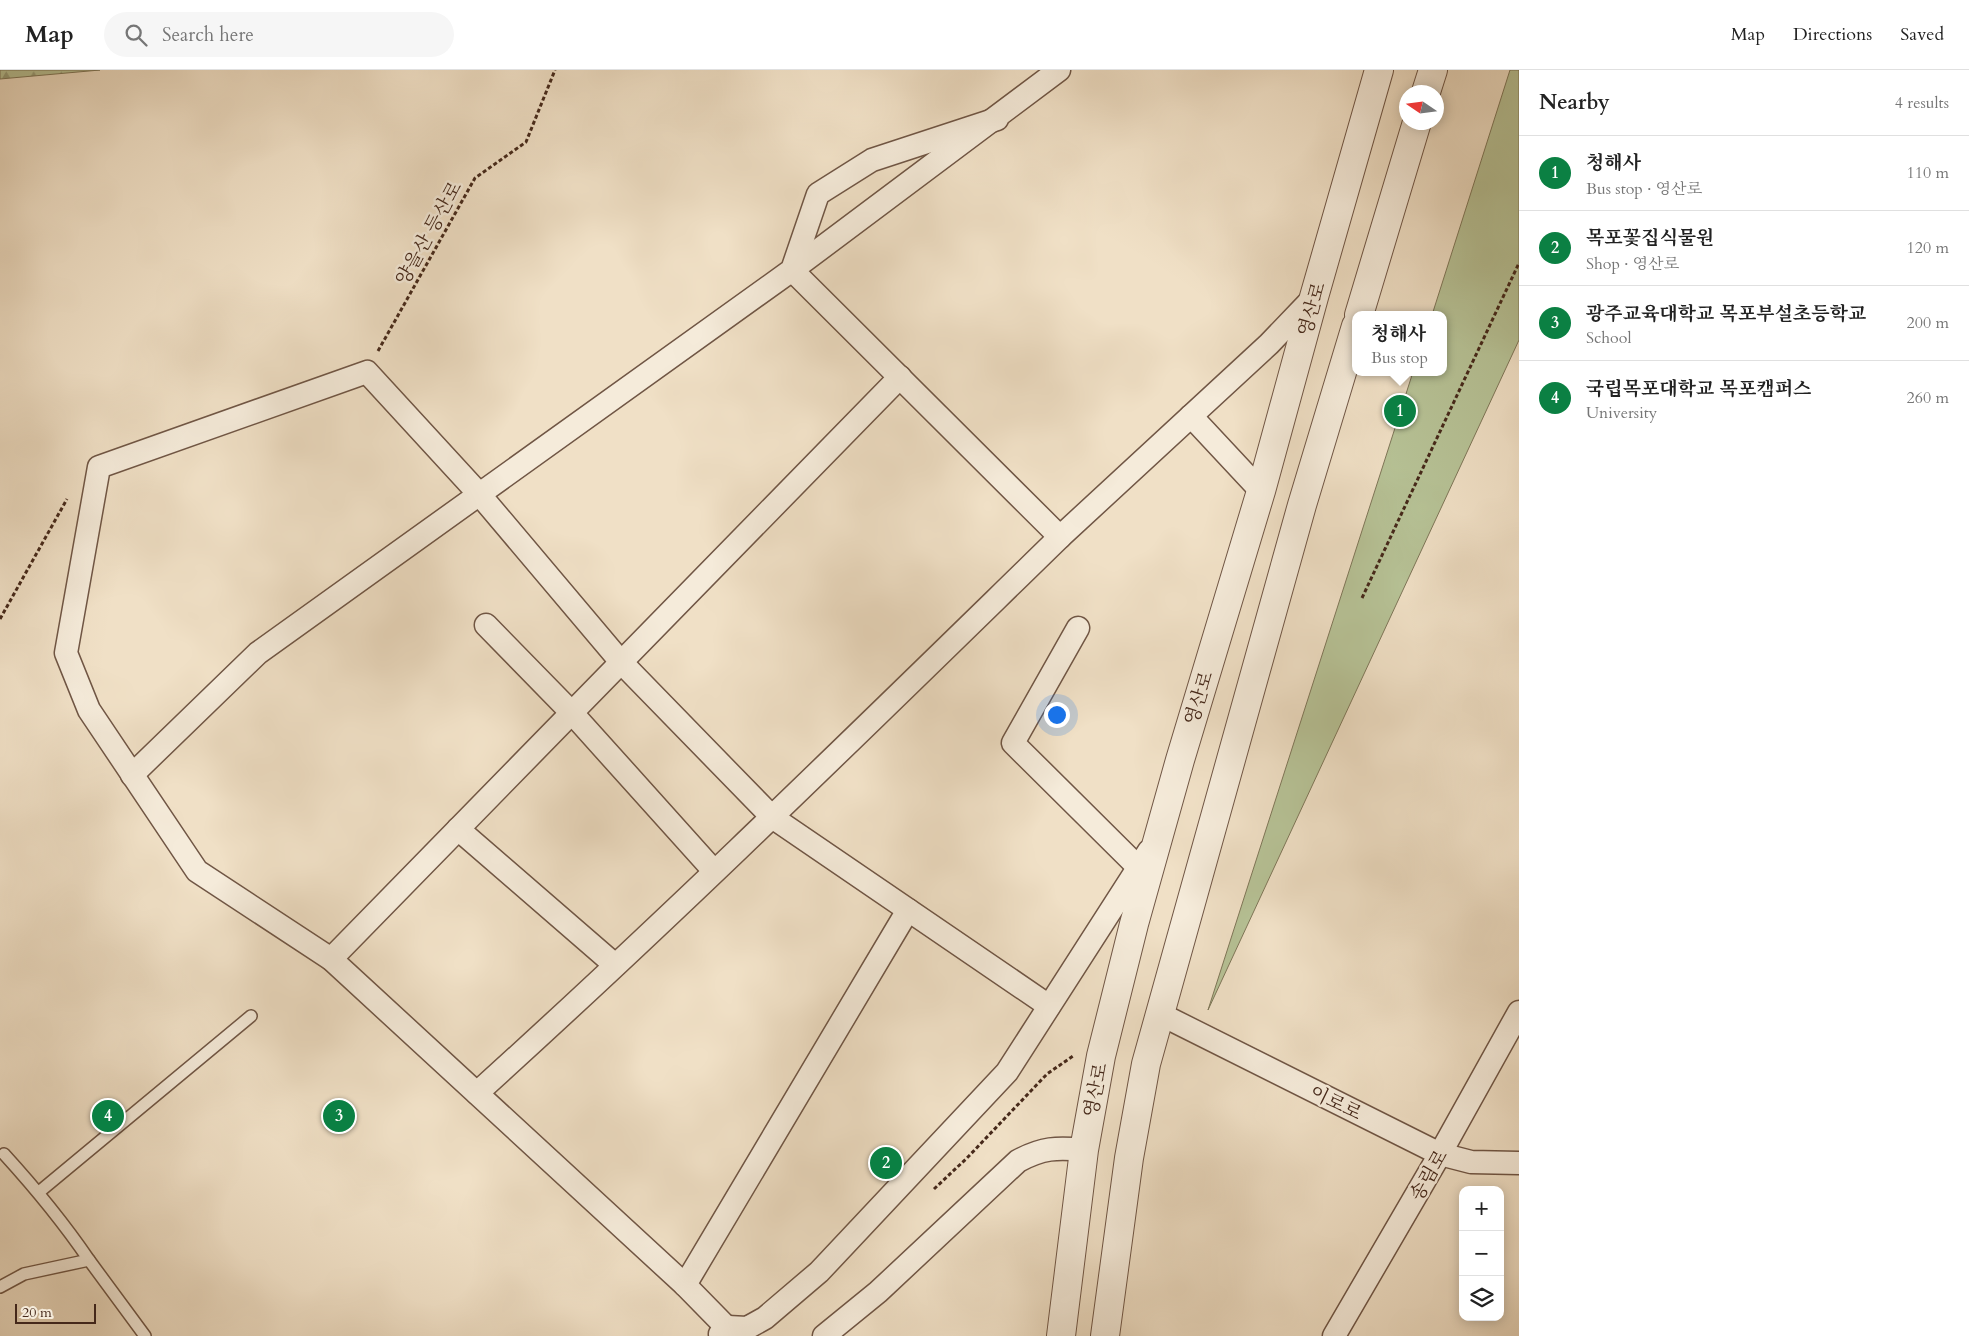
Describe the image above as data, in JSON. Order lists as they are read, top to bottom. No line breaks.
{"streets":{"street":["영산로","이로로","송림로"],"path":["양을산 등산로"]},"crossings":[["이로로","송림로"]],"scale_bar":"20 m","north":"left","page":{"header":"Map","search":"Search here","nav":["Map","Directions","Saved"],"heading":["Nearby","4 results"],"list":[{"mark":"1","name":"청해사","note":"Bus stop · 영산로","value":"110 m"},{"mark":"2","name":"목포꽃집식물원","note":"Shop · 영산로","value":"120 m"},{"mark":"3","name":"광주교육대학교 목포부설초등학교","note":"School","value":"200 m"},{"mark":"4","name":"국립목포대학교 목포캠퍼스","note":"University","value":"260 m"}],"popup":["청해사","Bus stop"],"pins":["1","3","4","2"],"map_buttons":["+","−"],"scale":"20 m"}}
